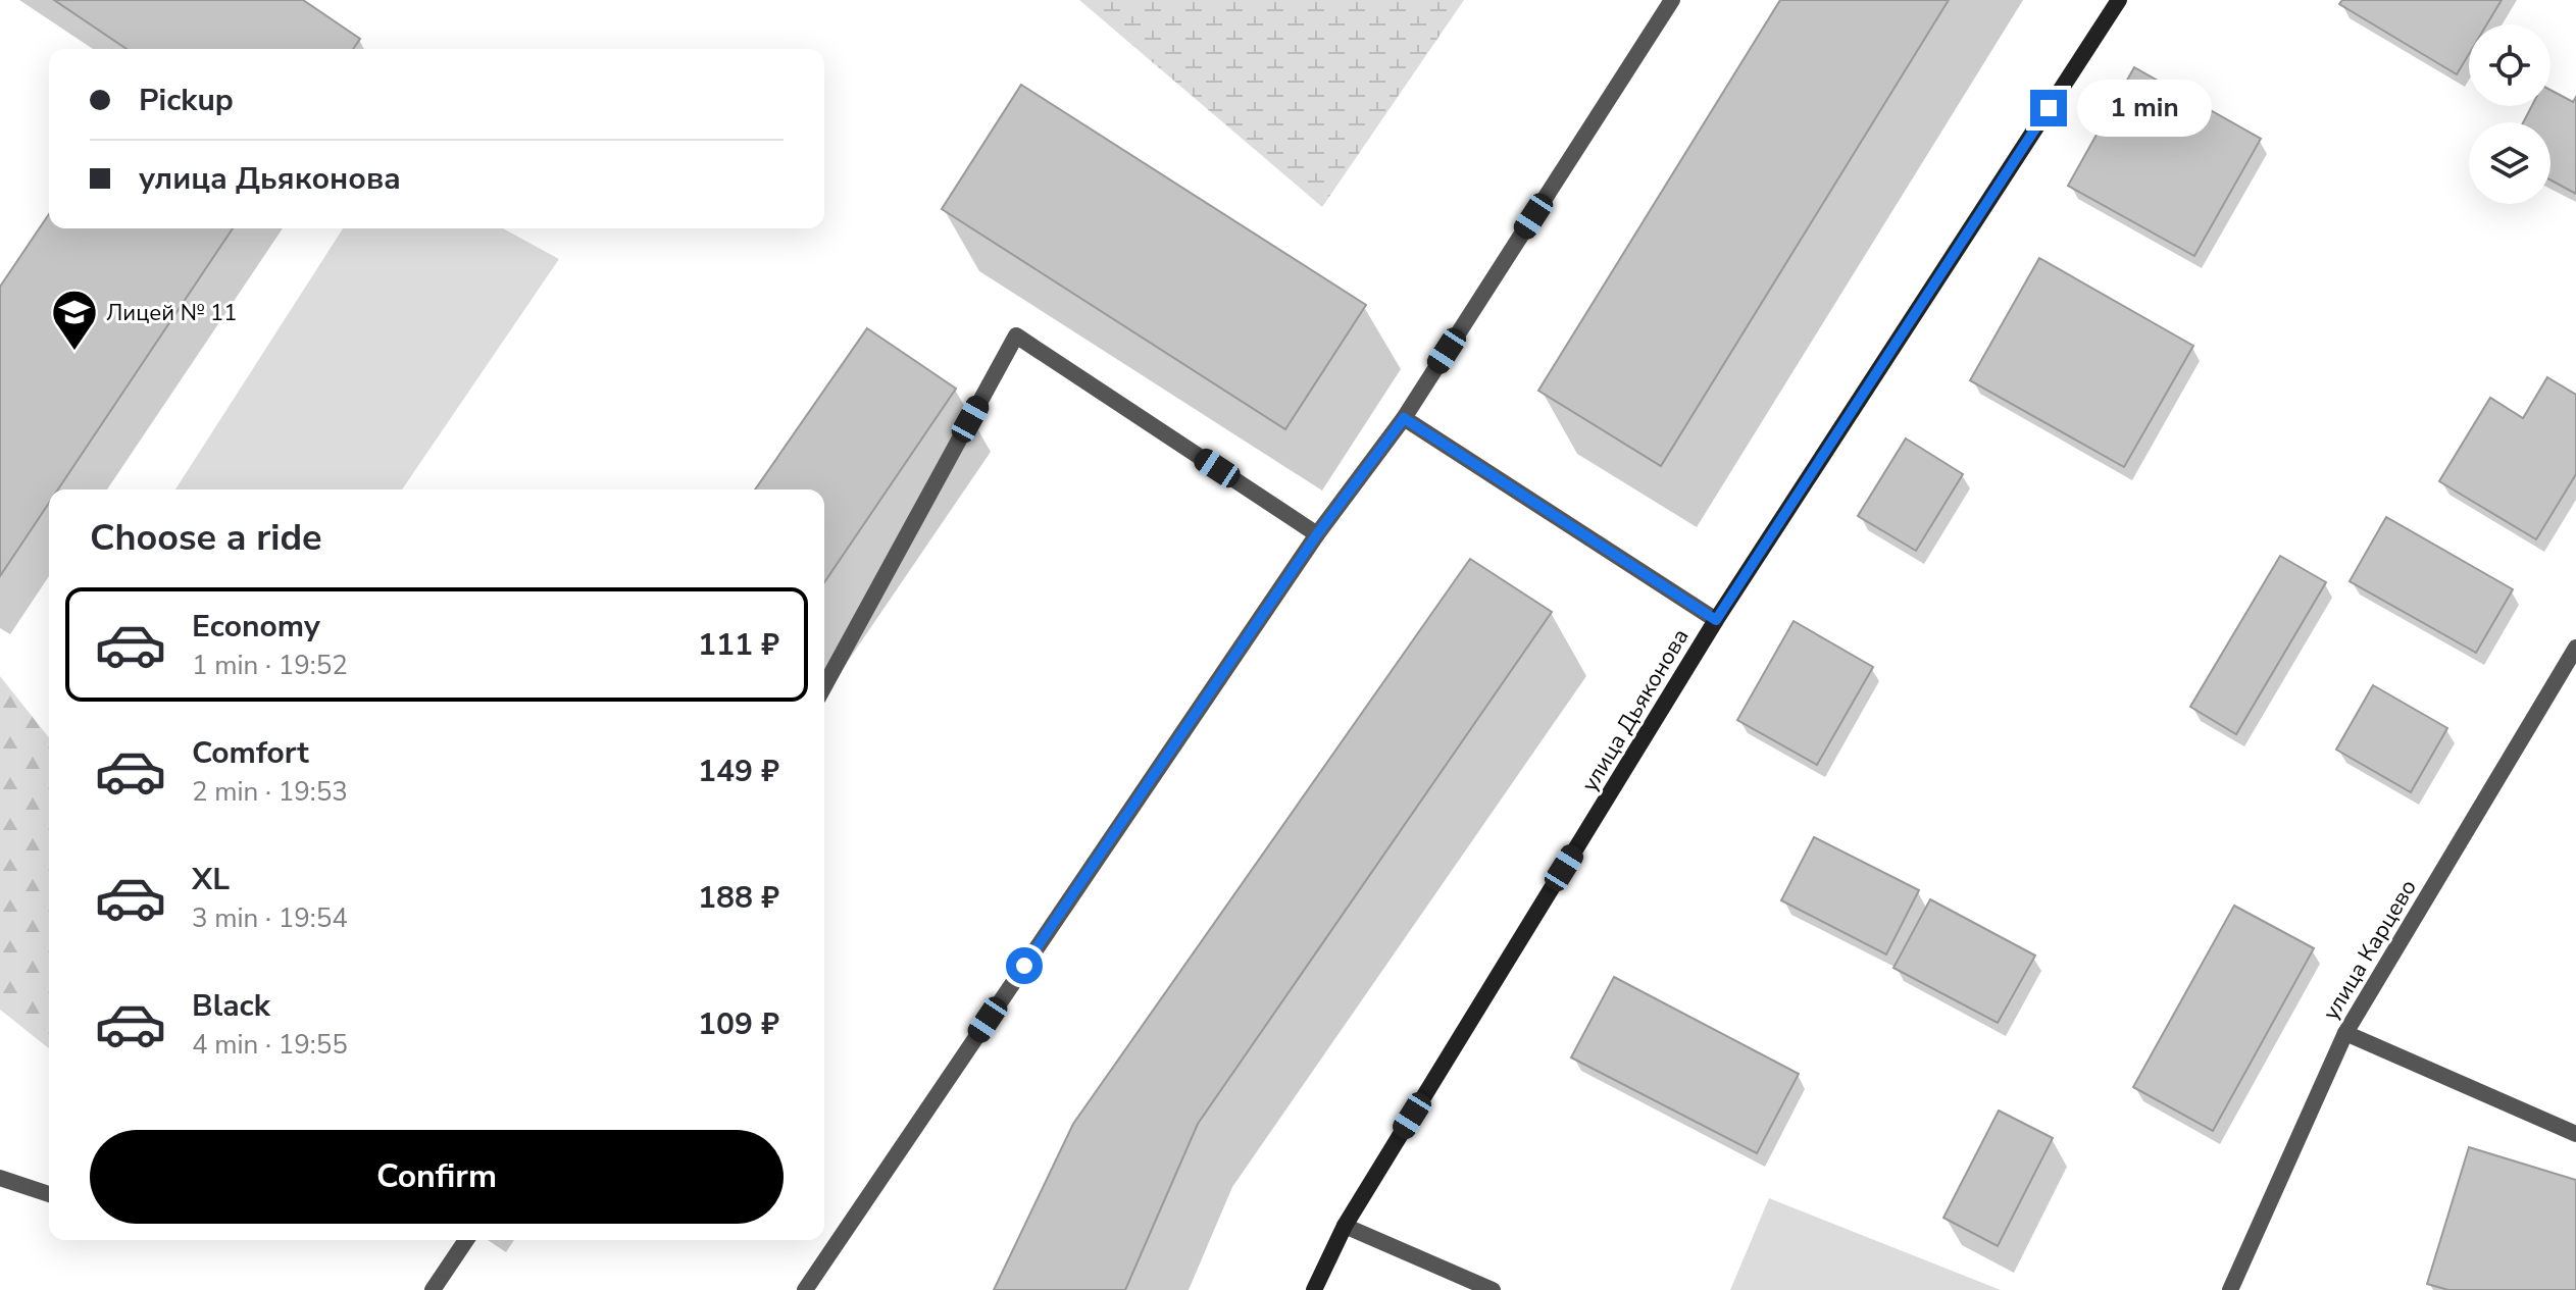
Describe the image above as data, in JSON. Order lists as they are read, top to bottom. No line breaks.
{"streets":{"main road":["улица Дьяконова"],"street":["улица Карцево"]},"places":{"school or university":["Лицей № 11"]},"page":{"banner":["Pickup","улица Дьяконова"],"bubble":"1 min","heading":"Choose a ride","list":[{"name":"Economy","note":"1 min · 19:52","value":"111 ₽"},{"name":"Comfort","note":"2 min · 19:53","value":"149 ₽"},{"name":"XL","note":"3 min · 19:54","value":"188 ₽"},{"name":"Black","note":"4 min · 19:55","value":"109 ₽"}],"buttons":"Confirm"}}
